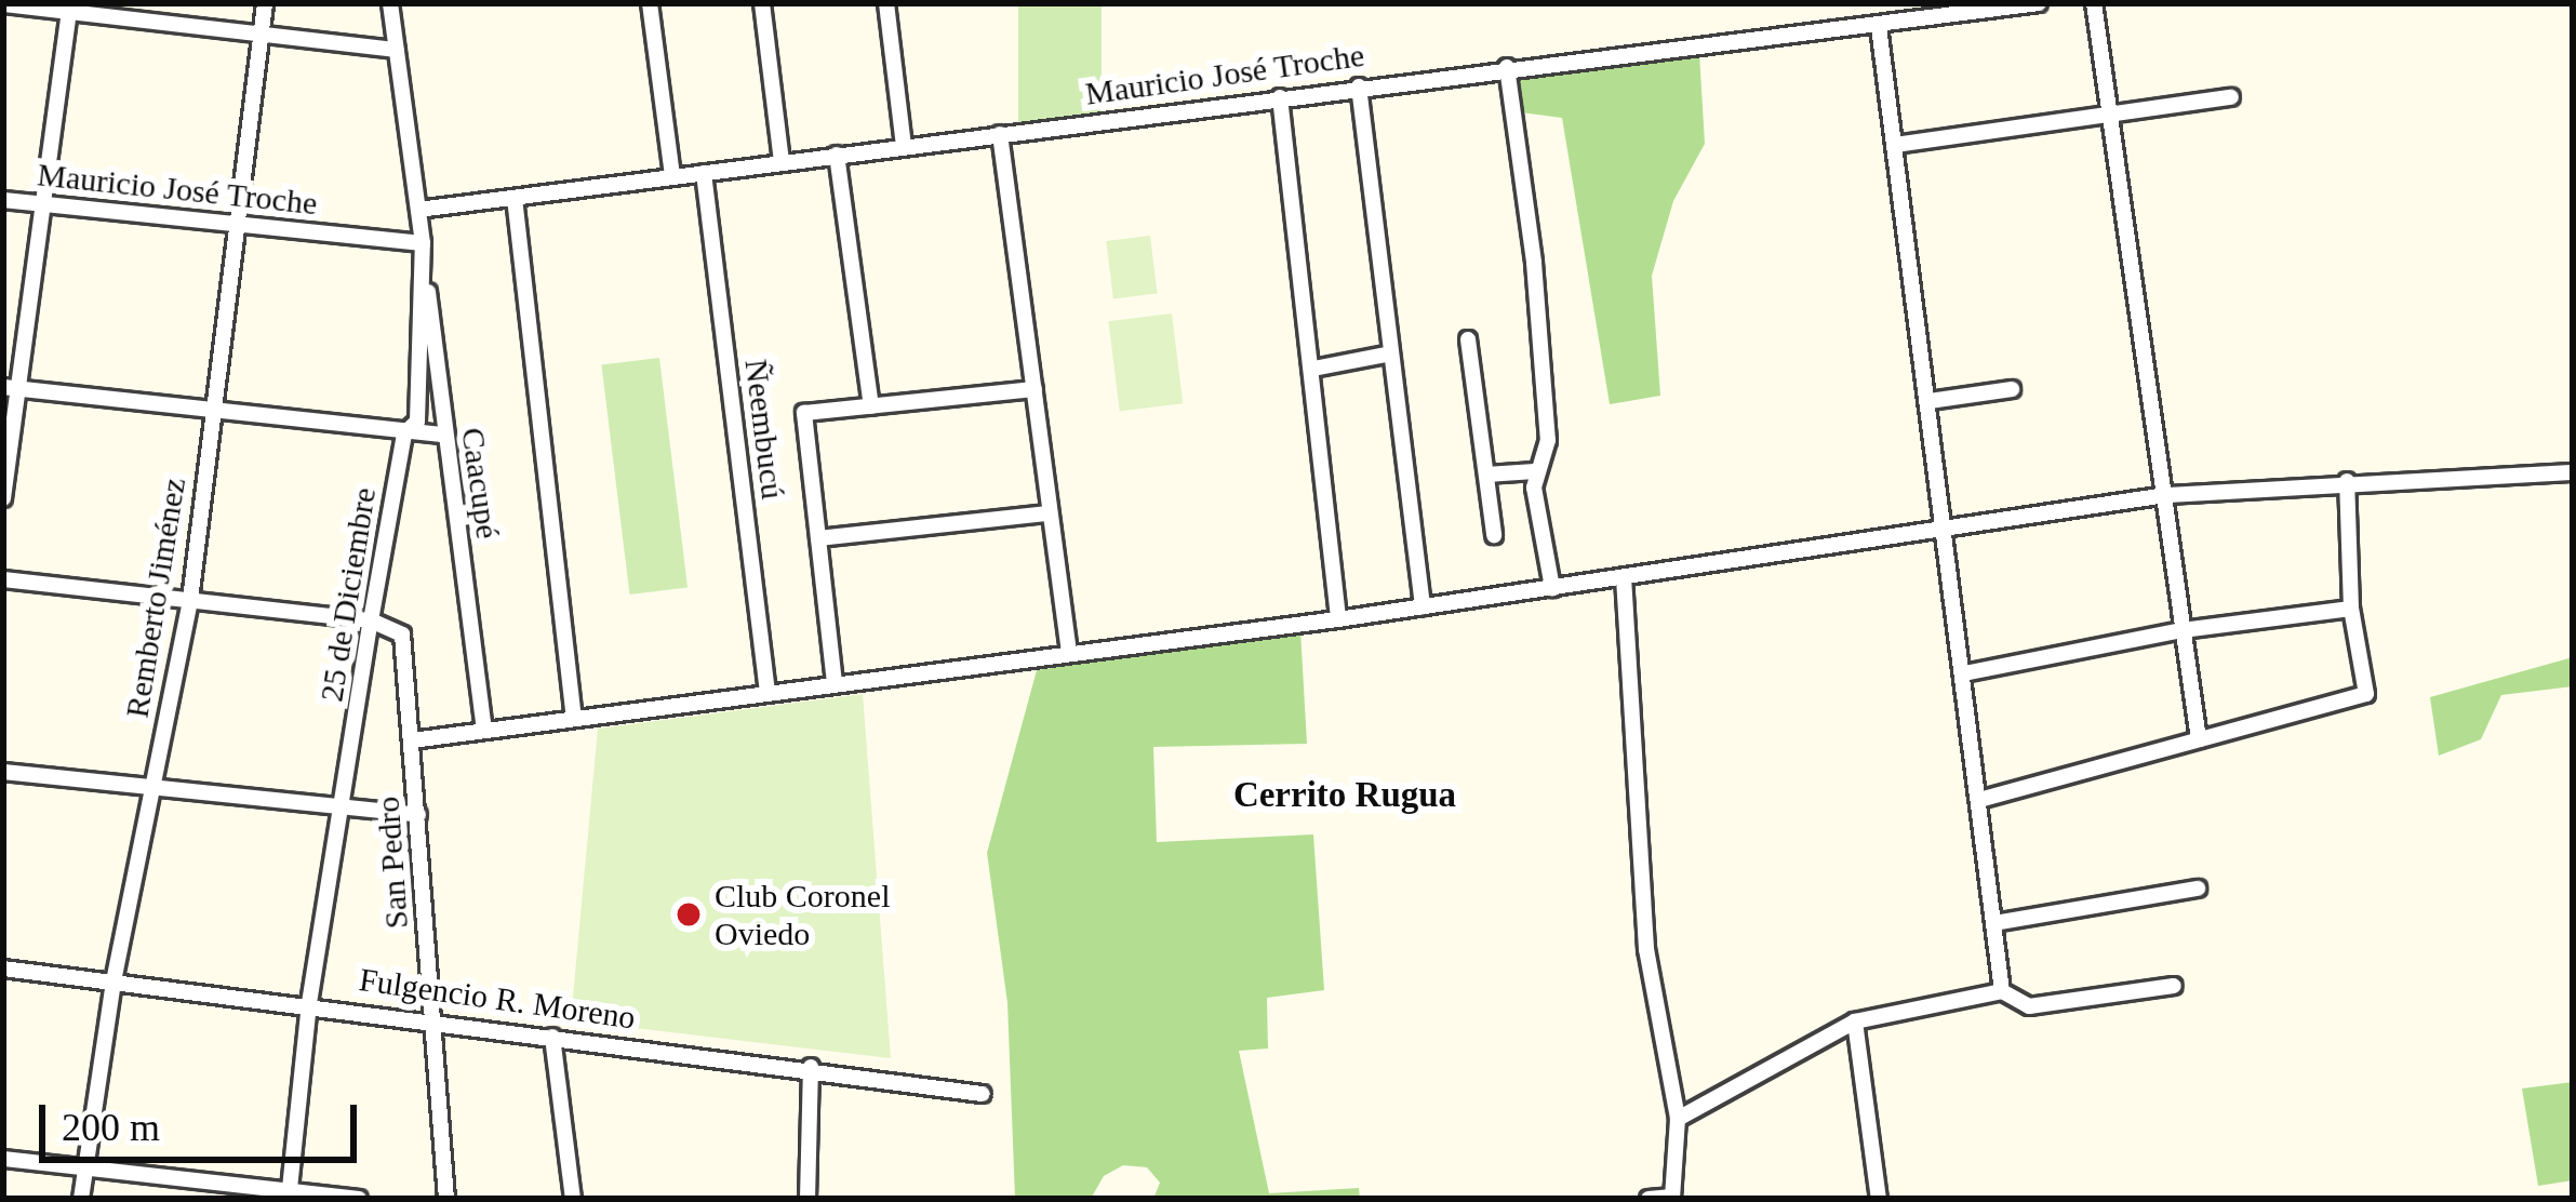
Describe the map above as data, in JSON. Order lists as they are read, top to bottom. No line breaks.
{"streets":{"street":["Mauricio José Troche","Ñeembucú","Caacupé","25 de Diciembre","Remberto Jiménez","San Pedro","Fulgencio R. Moreno"]},"crossings":[["Mauricio José Troche","Ñeembucú"],["Mauricio José Troche","Caacupé"],["Mauricio José Troche","25 de Diciembre"],["Mauricio José Troche","Remberto Jiménez"],["Caacupé","25 de Diciembre"],["25 de Diciembre","San Pedro"],["25 de Diciembre","Fulgencio R. Moreno"],["Remberto Jiménez","Fulgencio R. Moreno"],["San Pedro","Fulgencio R. Moreno"]],"districts":["Cerrito Rugua"],"places":["Club Coronel Oviedo"],"scale_bar":"200 m"}
